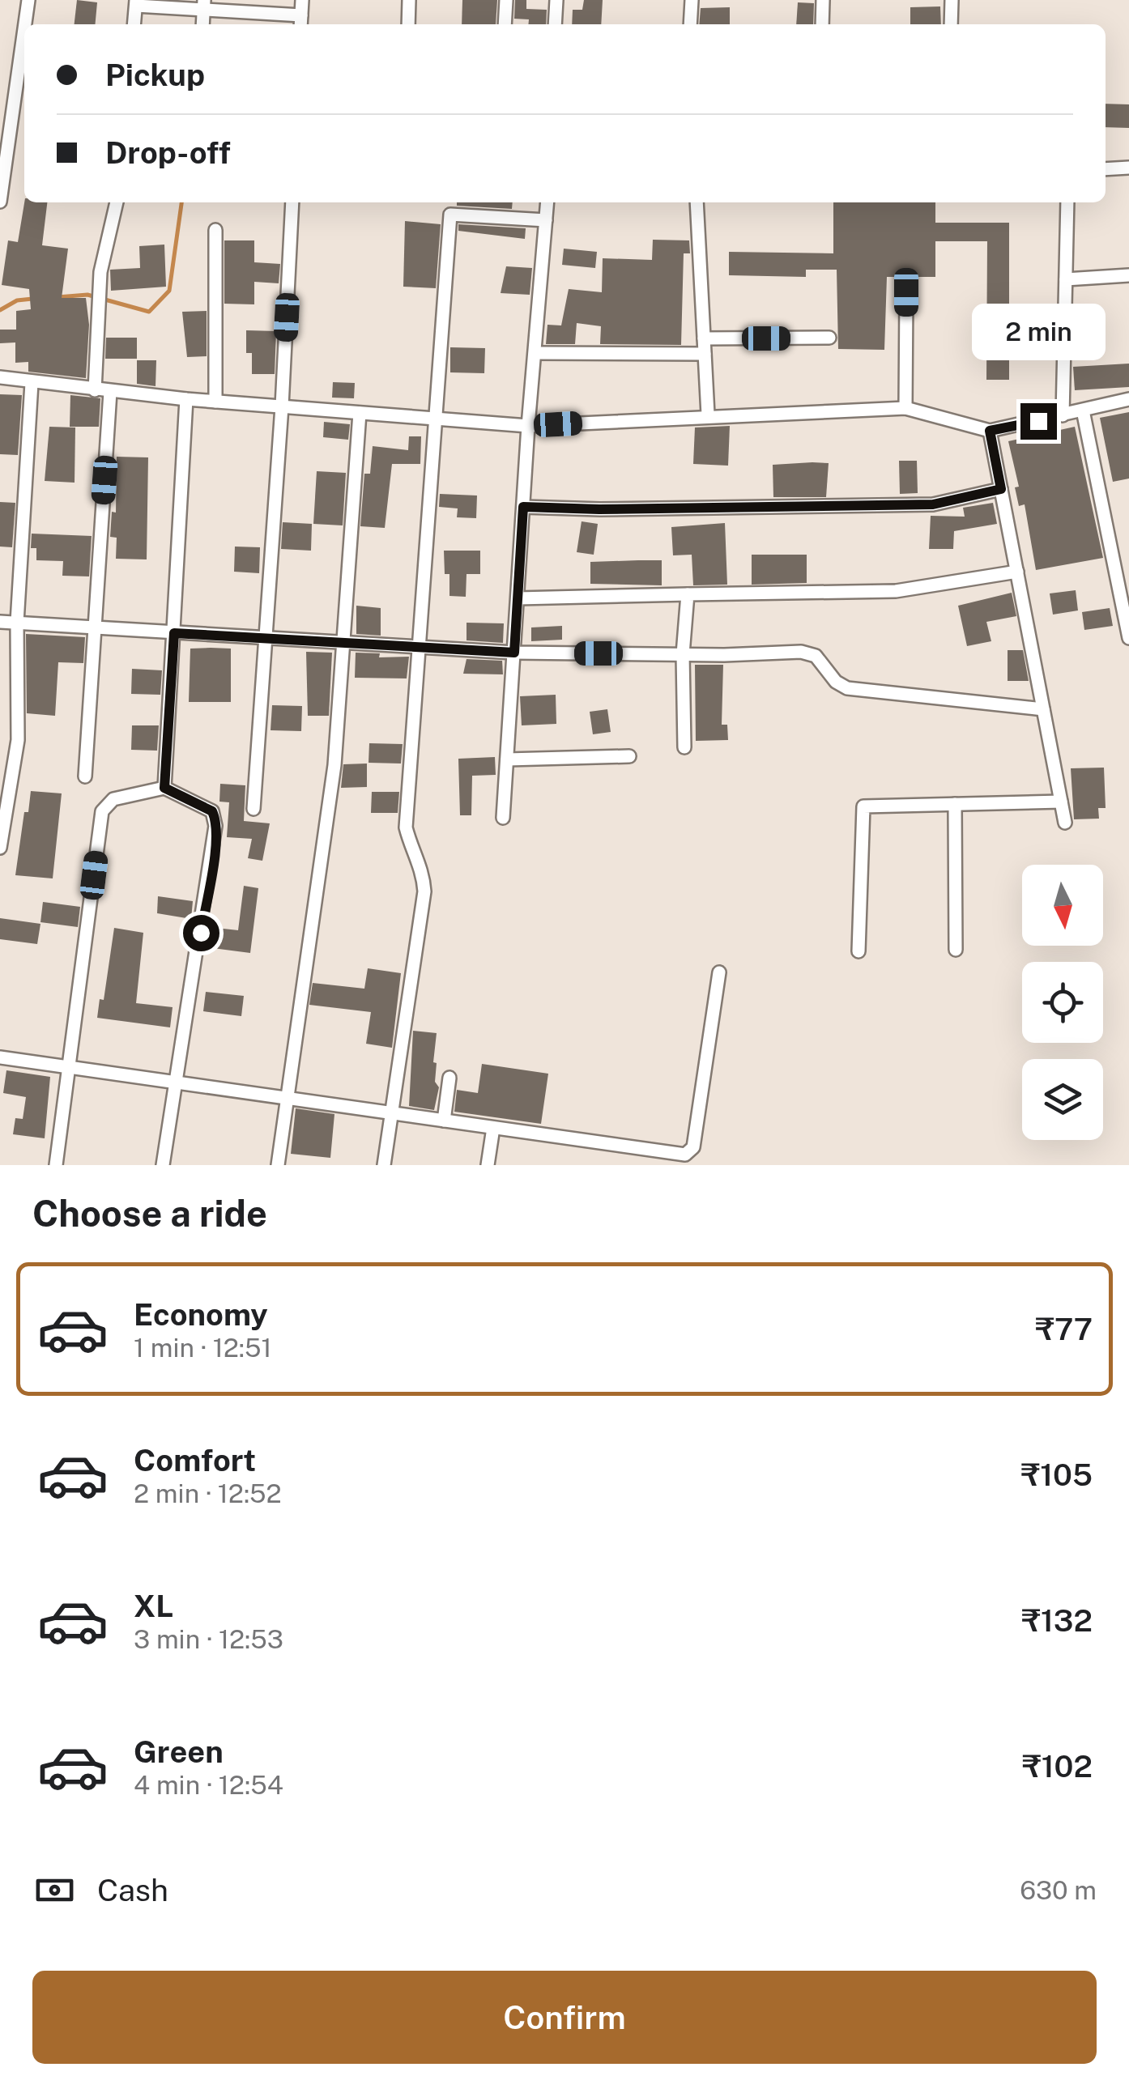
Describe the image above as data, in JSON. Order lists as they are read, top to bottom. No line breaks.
{"north":"bottom","page":{"banner":["Pickup","Drop-off"],"bubble":"2 min","heading":"Choose a ride","list":[{"name":"Economy","note":"1 min · 12:51","value":"₹77"},{"name":"Comfort","note":"2 min · 12:52","value":"₹105"},{"name":"XL","note":"3 min · 12:53","value":"₹132"},{"name":"Green","note":"4 min · 12:54","value":"₹102"}],"pay":["Cash","630 m"],"buttons":"Confirm"}}
